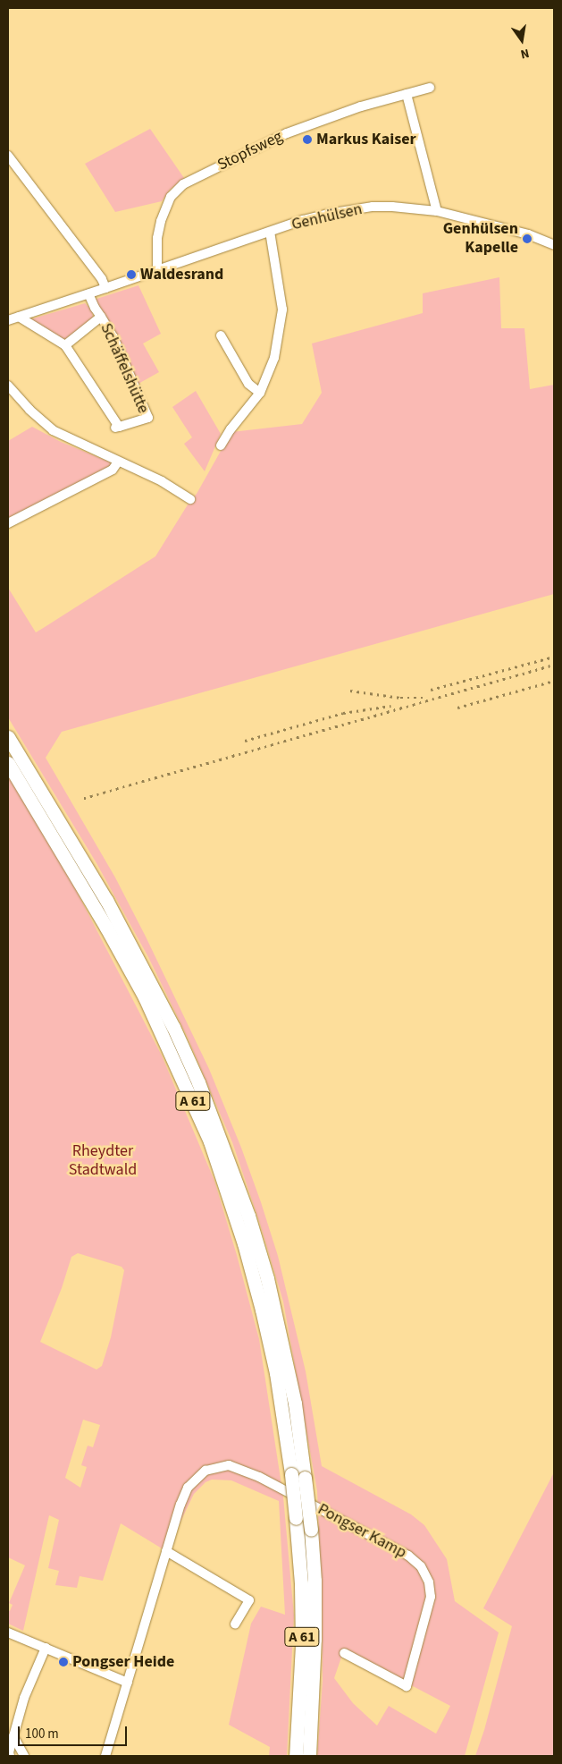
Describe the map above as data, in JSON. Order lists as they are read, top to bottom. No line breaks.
{"streets":{"highway":["A 61"],"street":["Stopfsweg","Genhülsen","Schäffelshütte","Pongser Kamp"]},"crossings":[["Stopfsweg","Genhülsen"]],"parks":["Rheydter Stadtwald"],"places":["Markus Kaiser","Genhülsen Kapelle","Waldesrand","Pongser Heide"],"scale_bar":"100 m","north":"bottom"}
